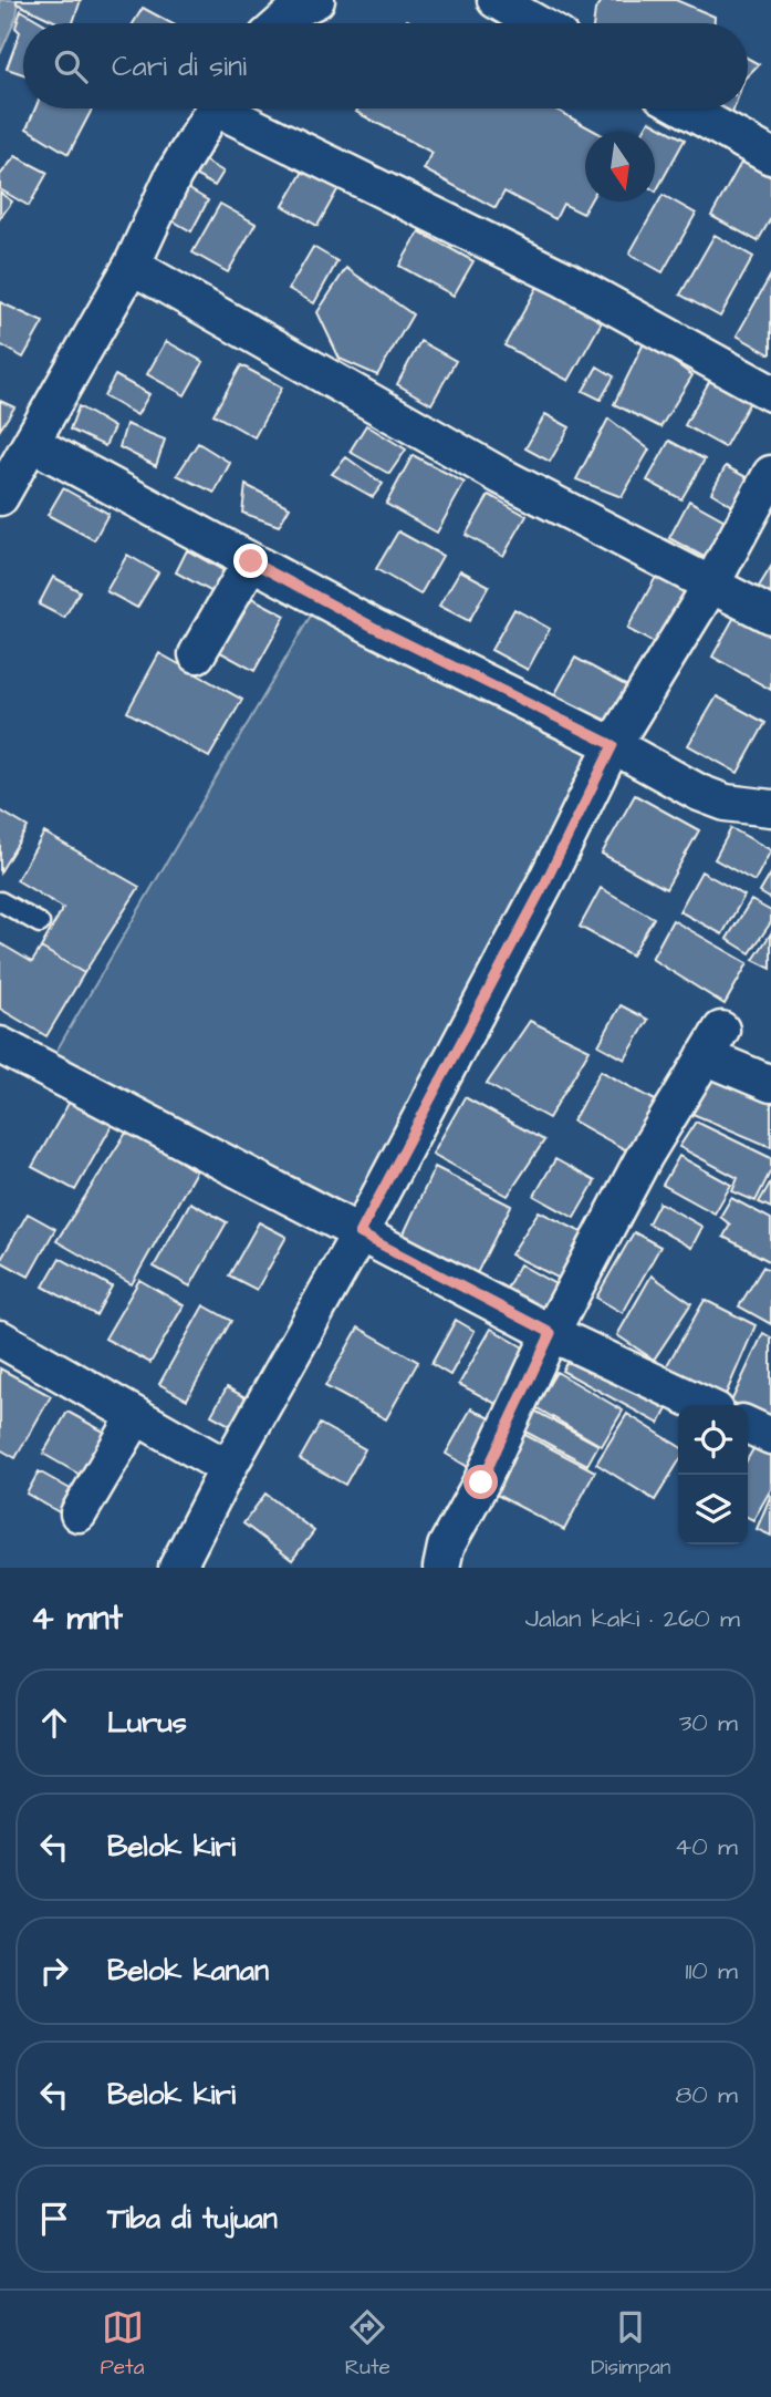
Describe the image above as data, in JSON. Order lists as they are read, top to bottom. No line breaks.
{"north":"bottom","page":{"search":"Cari di sini","heading":["4 mnt","Jalan kaki · 260 m"],"list":[["Lurus","30 m"],["Belok kiri","40 m"],["Belok kanan","110 m"],["Belok kiri","80 m"],"Tiba di tujuan"],"nav":["Peta","Rute","Disimpan"]}}
